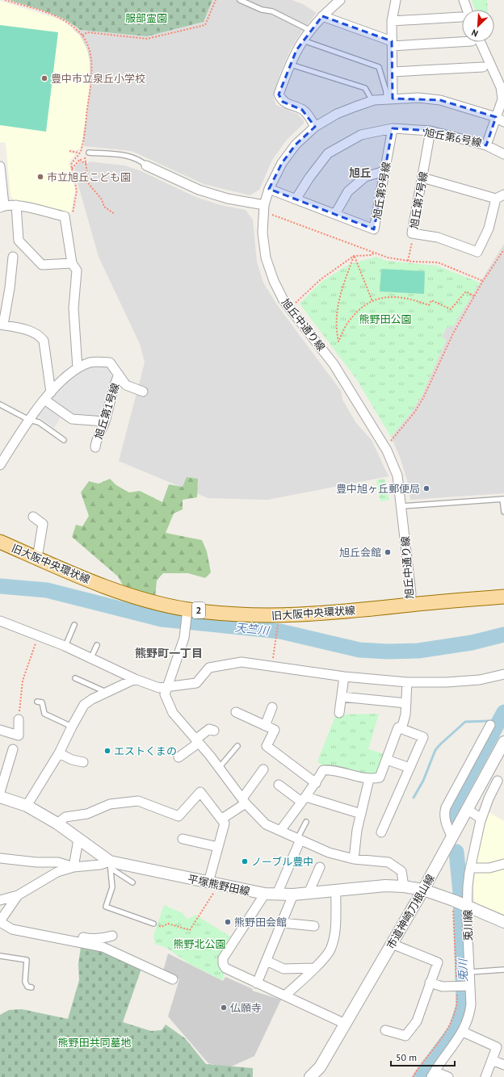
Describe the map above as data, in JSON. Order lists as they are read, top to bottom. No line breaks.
{"streets":{"main road":["旧大阪中央環状線","2"],"street":["旭丘第6号線","旭丘第9号線","旭丘第7号線","旭丘中通り線","旭丘第1号線","平塚熊野田線","市道神崎刀根山線","兎川線"]},"crossings":[["旭丘第6号線","旭丘第9号線"],["旭丘第6号線","旭丘第7号線"],["旭丘第6号線","旭丘中通り線"],["旭丘中通り線","旧大阪中央環状線"],["平塚熊野田線","市道神崎刀根山線"],["平塚熊野田線","兎川線"]],"districts":["旭丘","熊野町一丁目"],"water":["天竺川","兎川"],"parks":["服部霊園","熊野田公園","熊野北公園","熊野田共同墓地"],"places":["豊中市立泉丘小学校","市立旭丘こども園","豊中旭ヶ丘郵便局","旭丘会館","エストくまの","ノーブル豊中","熊野田会館","仏願寺"],"scale_bar":"50 m","north":"bottom left"}
